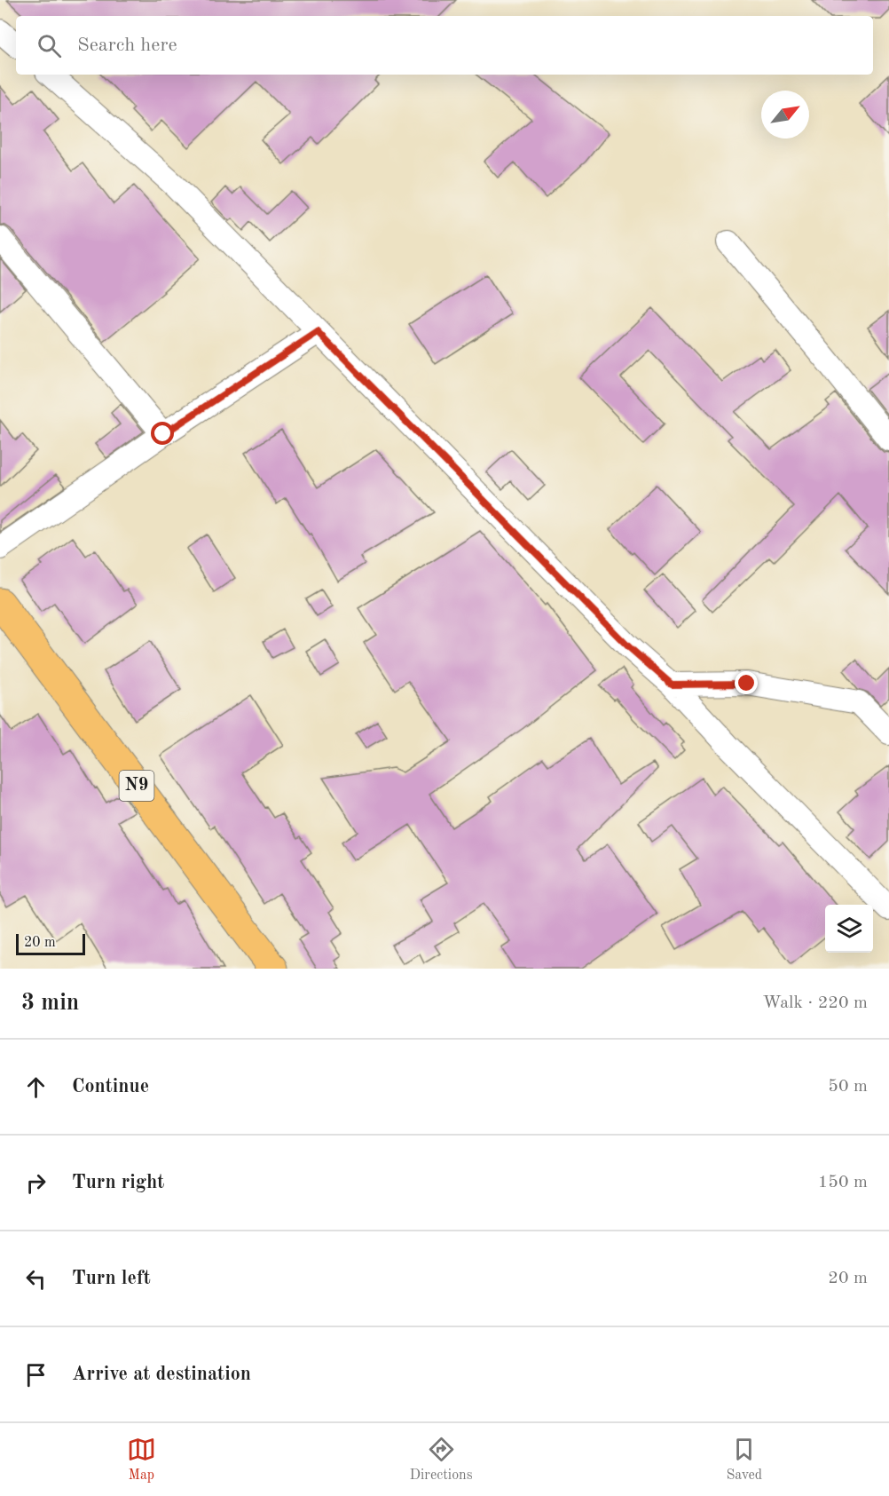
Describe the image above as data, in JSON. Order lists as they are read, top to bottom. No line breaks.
{"streets":{"highway":["N9"]},"scale_bar":"20 m","north":"top right","page":{"search":"Search here","scale":"20 m","heading":["3 min","Walk · 220 m"],"list":[["Continue","50 m"],["Turn right","150 m"],["Turn left","20 m"],"Arrive at destination"],"nav":["Map","Directions","Saved"]}}
